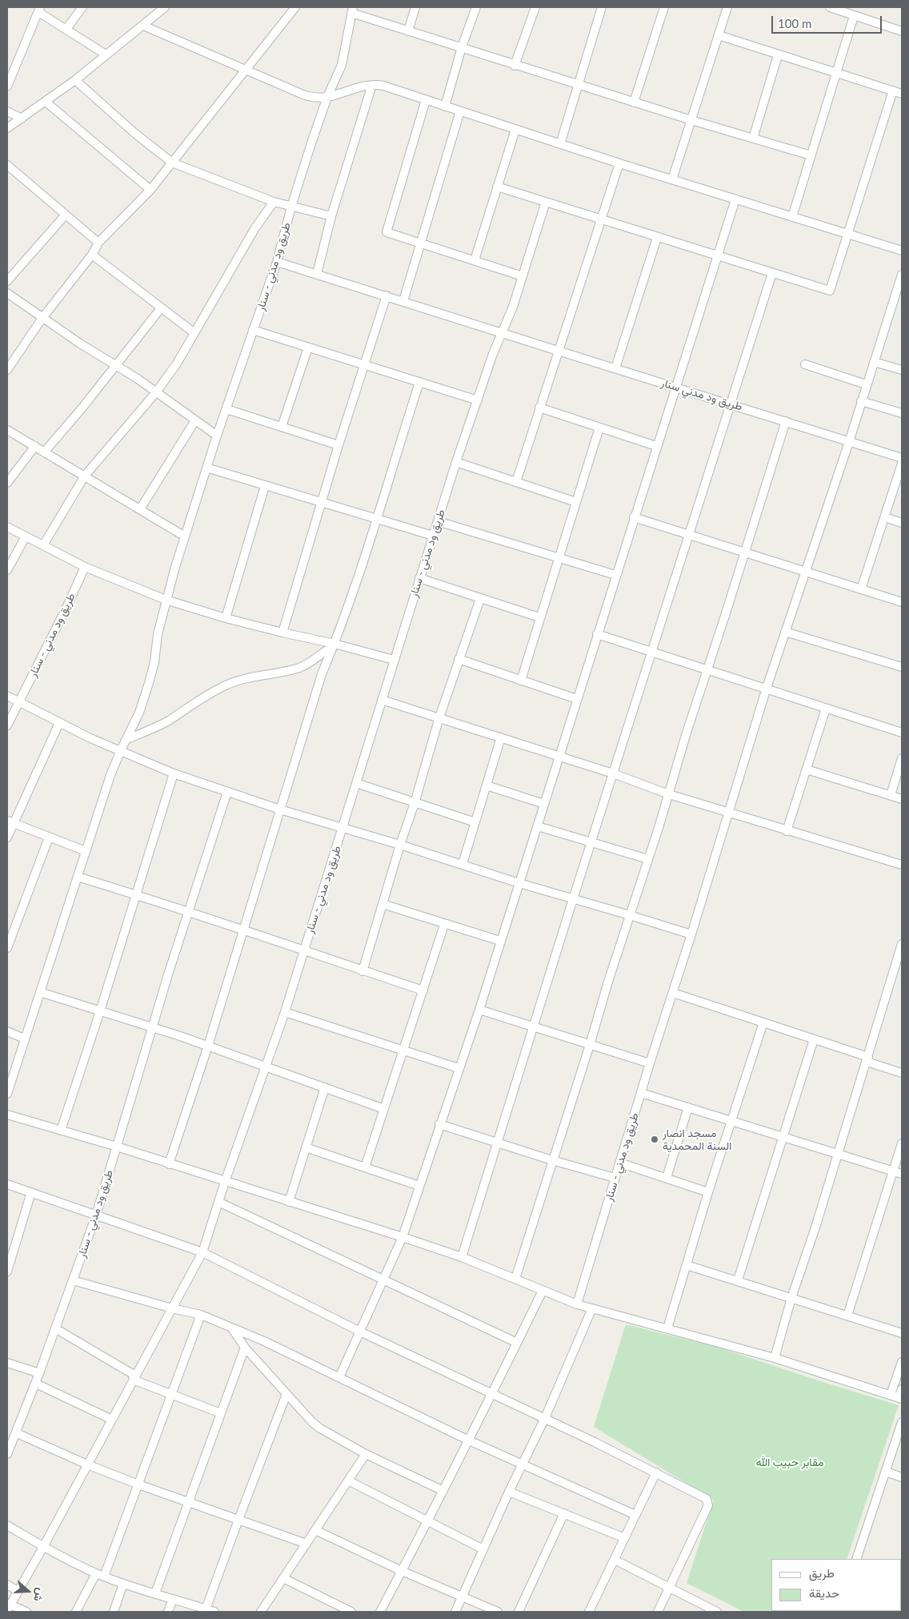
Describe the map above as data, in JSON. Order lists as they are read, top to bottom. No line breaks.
{"streets":{"street":["طريق ود مدني - سنار","طريق ود مدني سنار"]},"crossings":[["طريق ود مدني - سنار","طريق ود مدني سنار"]],"parks":["مقابر حبيب الله"],"places":["مسجد انصار السنة المحمدية"],"legend":["طريق","حديقة"],"scale_bar":"100 m","north":"right"}
